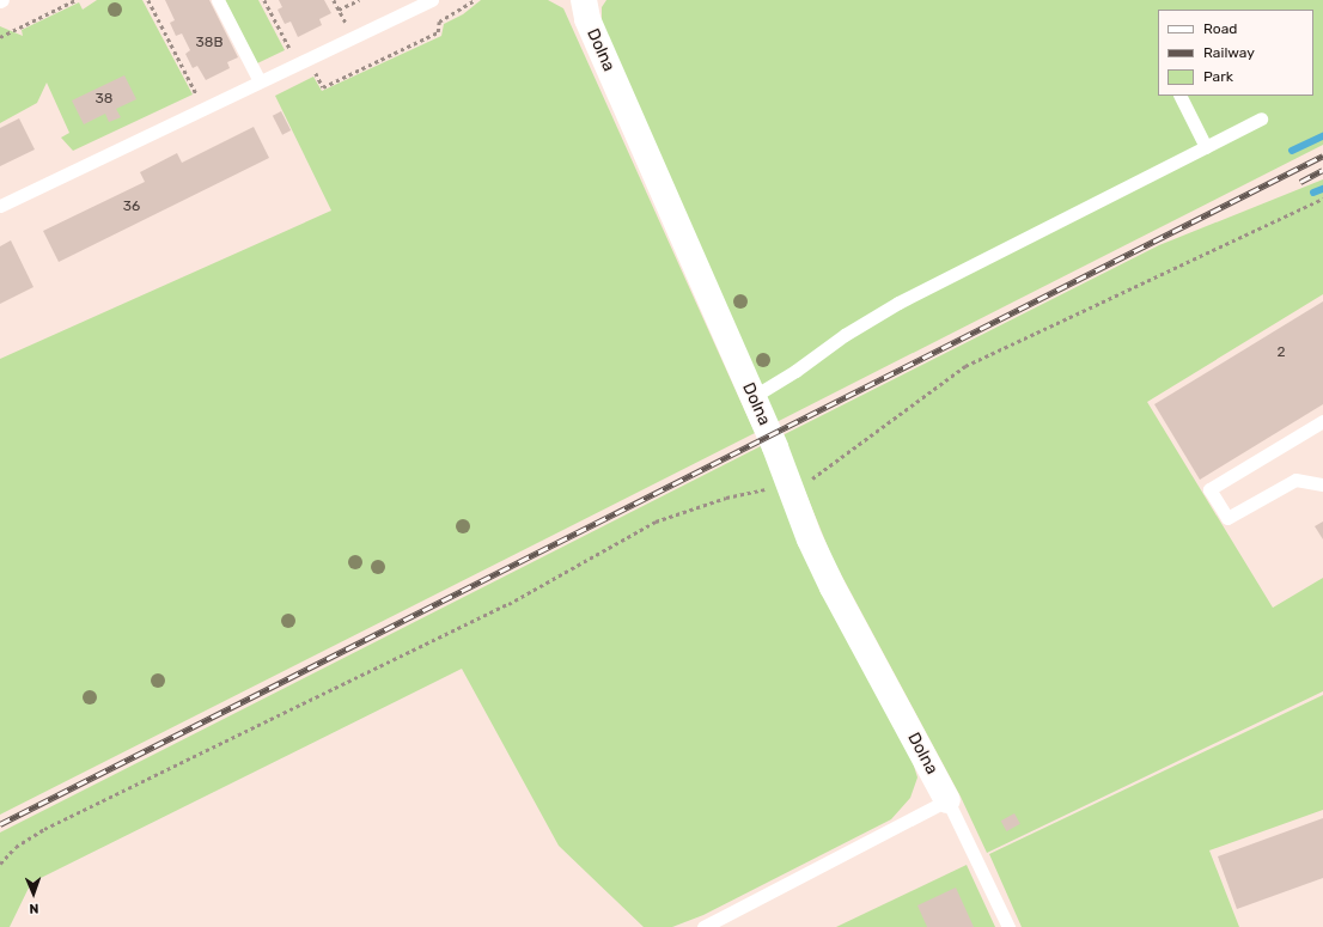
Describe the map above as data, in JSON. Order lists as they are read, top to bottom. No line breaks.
{"streets":{"street":["Dolna"]},"house_numbers":["38B","38","36","2"],"legend":["Road","Railway","Park"],"north":"bottom"}
